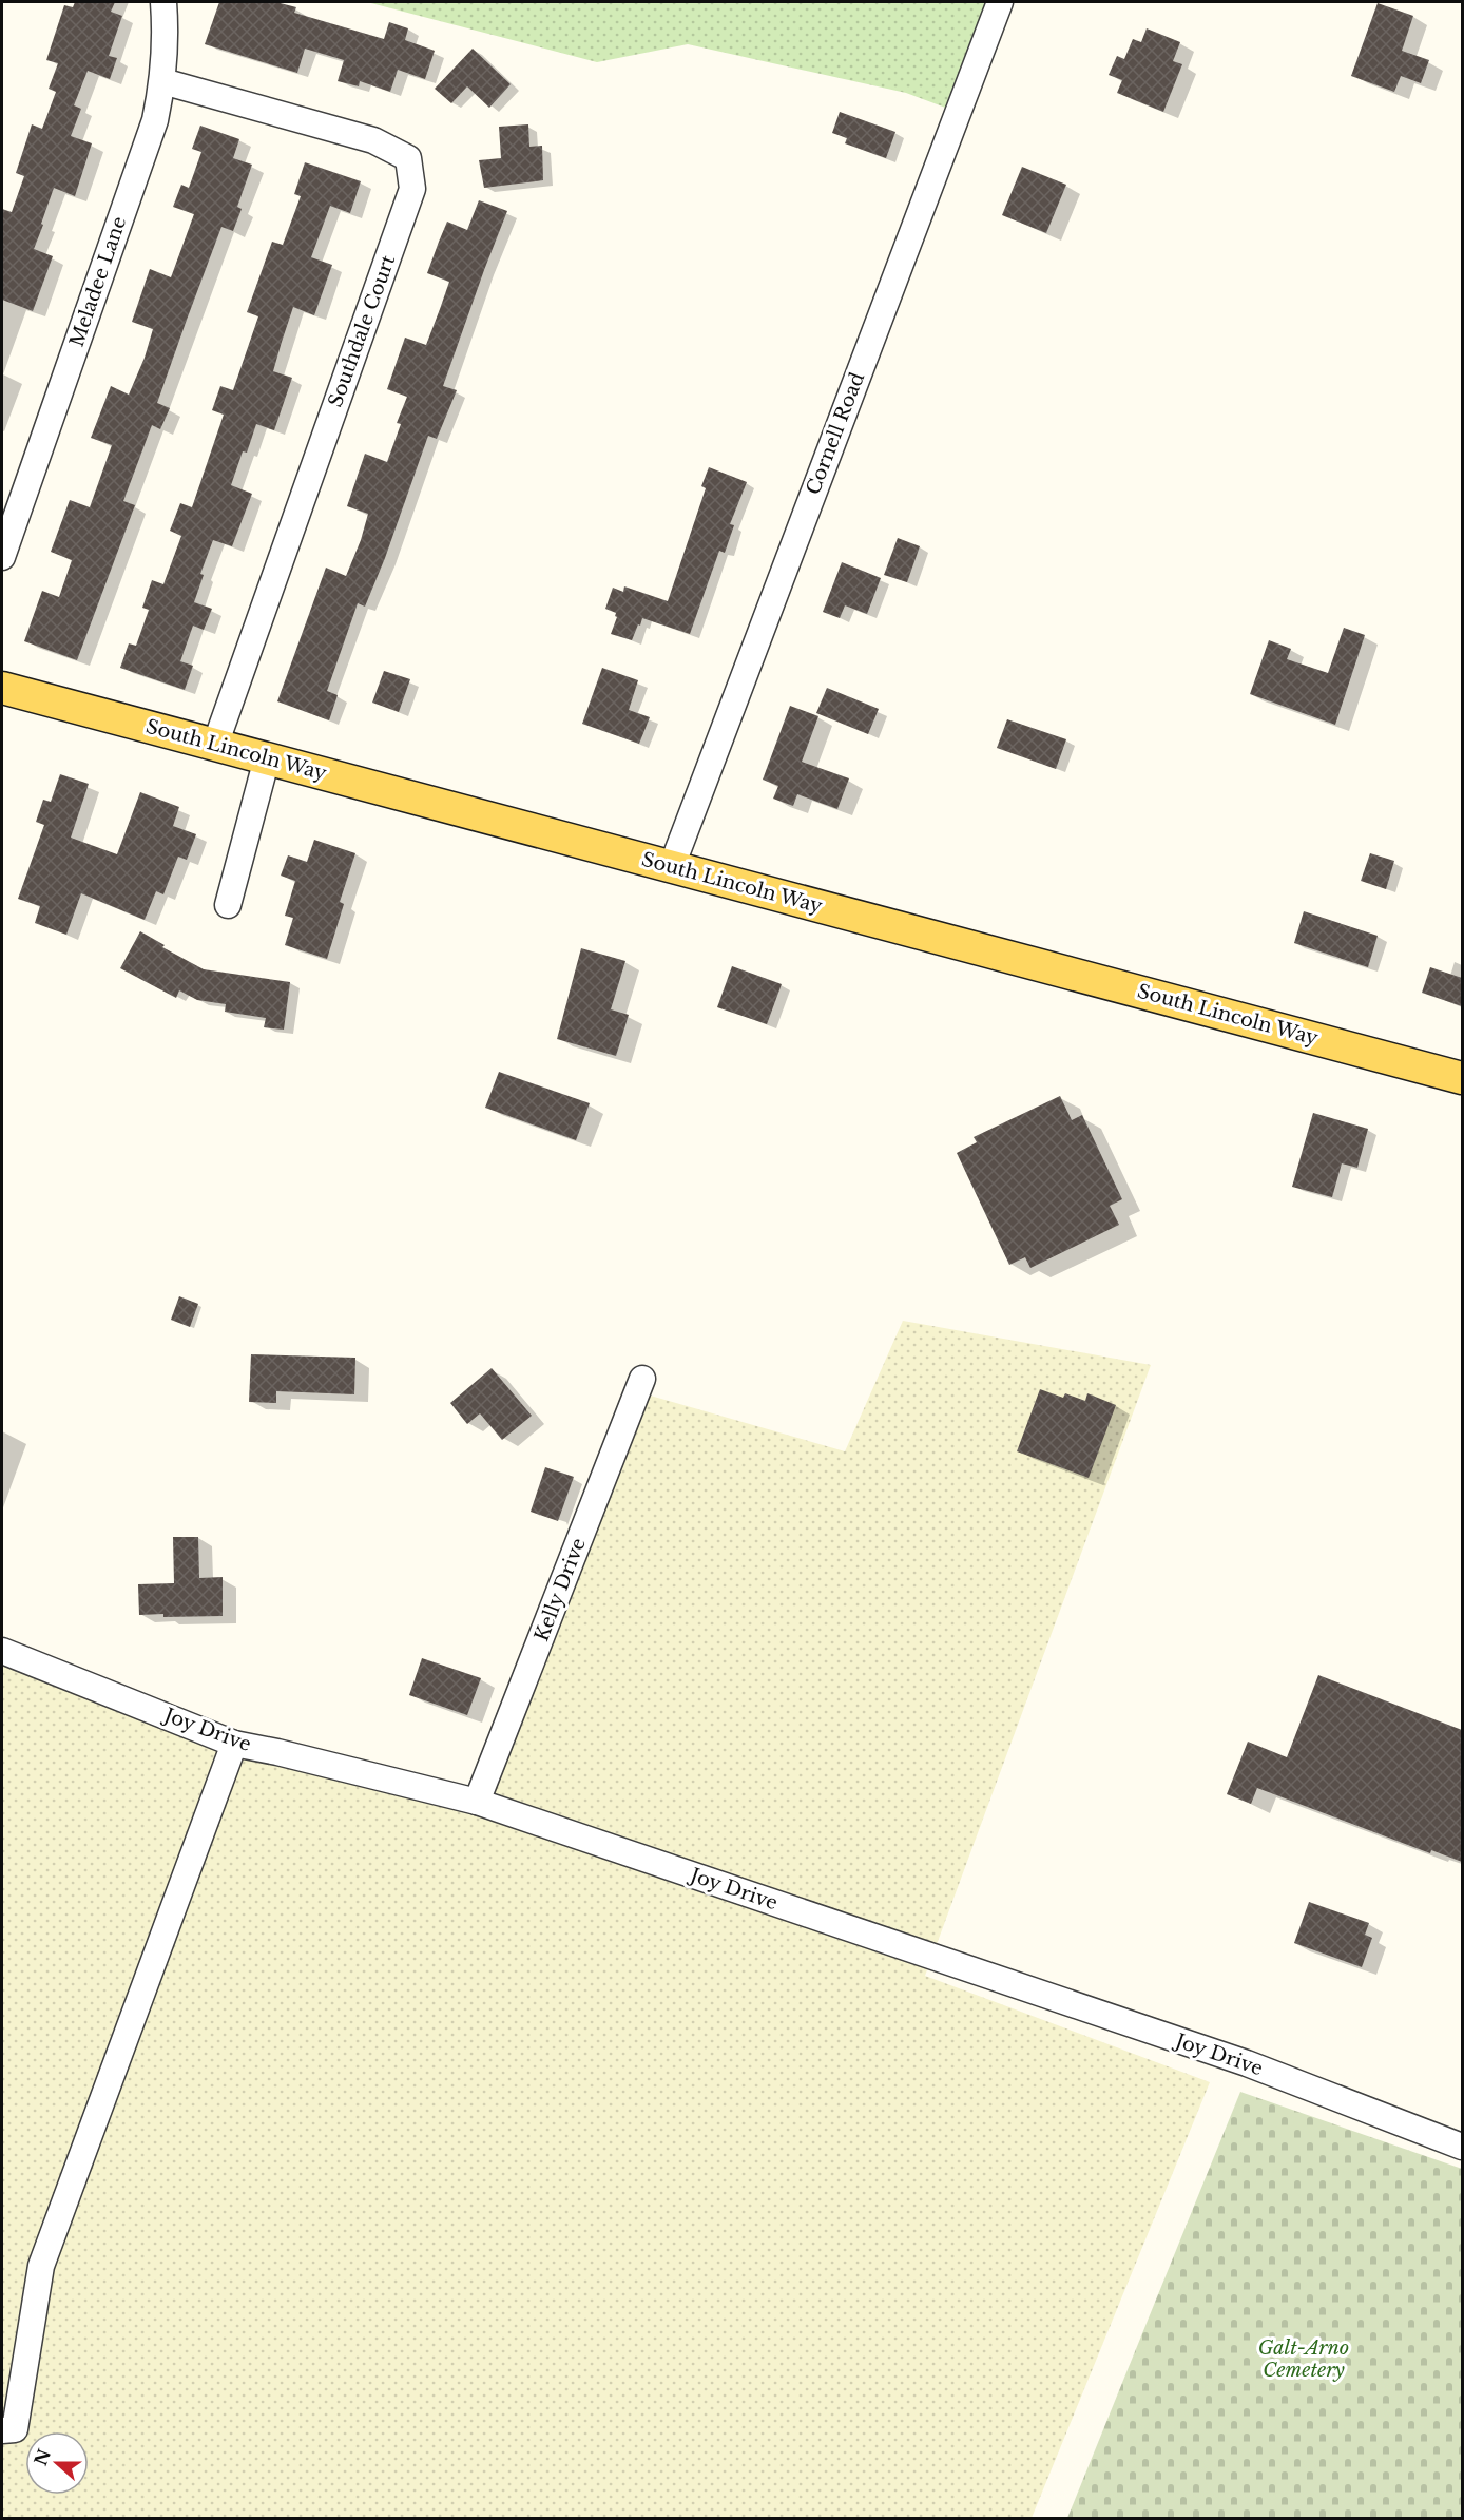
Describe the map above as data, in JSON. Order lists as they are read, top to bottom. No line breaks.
{"streets":{"main road":["South Lincoln Way"],"street":["Meladee Lane","Southdale Court","Cornell Road","Kelly Drive","Joy Drive"]},"crossings":[["Meladee Lane","Southdale Court"],["Southdale Court","South Lincoln Way"],["Cornell Road","South Lincoln Way"],["Kelly Drive","Joy Drive"]],"parks":["Galt-Arno Cemetery"],"north":"left"}
